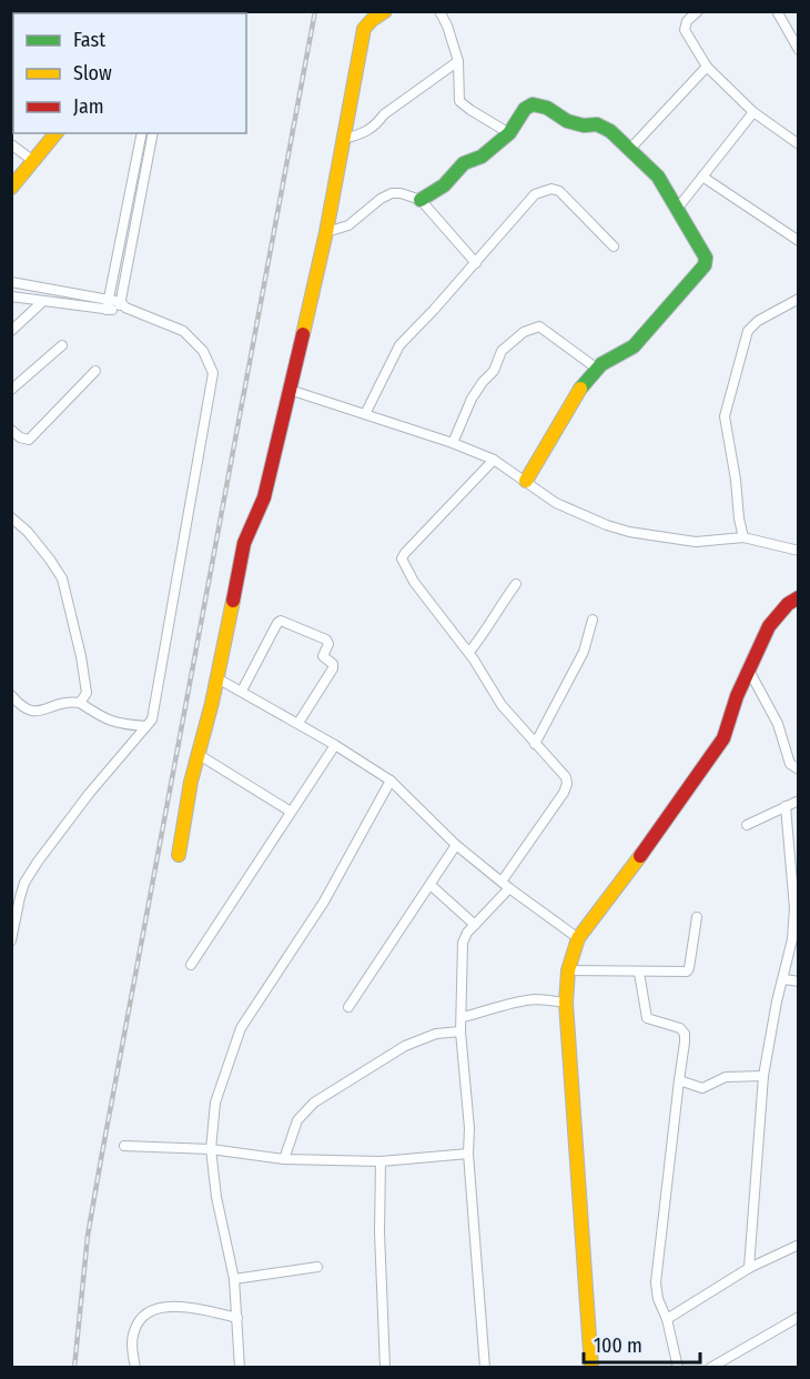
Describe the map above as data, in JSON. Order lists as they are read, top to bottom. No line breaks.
{"legend":["Fast","Slow","Jam"],"scale_bar":"100 m"}
